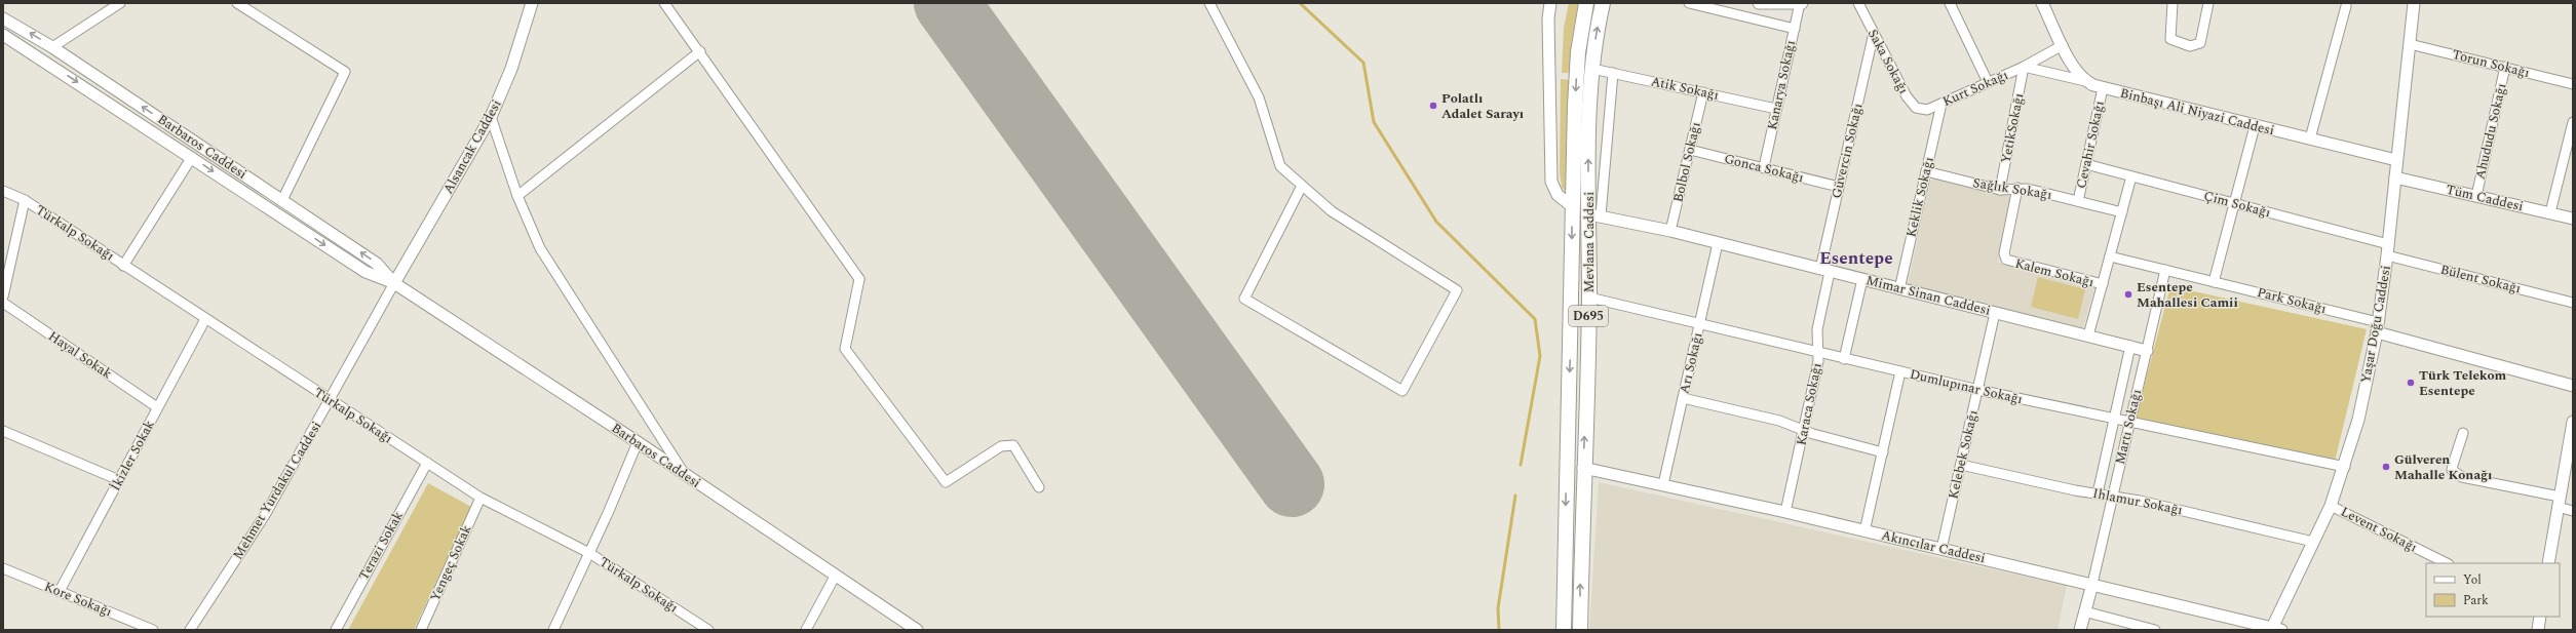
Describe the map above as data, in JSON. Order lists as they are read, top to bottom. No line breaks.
{"streets":{"main road":["Mevlana Caddesi","D695"],"street":["Saka Sokağı","Torun Sokağı","Kanarya Sokağı","Atik Sokağı","Kurt Sokağı","Binbaşı Ali Niyazi Caddesi","YetikSokağı","Ahududu Sokağı","Cevahir Sokağı","Barbaros Caddesi","Alsancak Caddesi","Güvercin Sokağı","Bolbol Sokağı","Gonca Sokağı","Sağlık Sokağı","Keklik Sokağı","Tüm Caddesi","Çim Sokağı","Türkalp Sokağı","Kalem Sokağı","Bülent Sokağı","Mimar Sinan Caddesi","Park Sokağı","Yaşar Doğu Caddesi","Hayal Sokak","Arı Sokağı","Dumlupınar Sokağı","Karaca Sokağı","Martı Sokağı","Kelebek Sokağı","İkizler Sokak","Mehmet Yurdakul Caddesi","Ihlamur Sokağı","Levent Sokağı","Terazi Sokak","Akıncılar Caddesi","Yengeç Sokak","Kore Sokağı"]},"crossings":[["Saka Sokağı","Kurt Sokağı"],["Saka Sokağı","Güvercin Sokağı"],["Torun Sokağı","Ahududu Sokağı"],["Torun Sokağı","Yaşar Doğu Caddesi"],["Kanarya Sokağı","Atik Sokağı"],["Kanarya Sokağı","Gonca Sokağı"],["Atik Sokağı","Bolbol Sokağı"],["Atik Sokağı","Mevlana Caddesi"],["Kurt Sokağı","Binbaşı Ali Niyazi Caddesi"],["Kurt Sokağı","YetikSokağı"],["Kurt Sokağı","Keklik Sokağı"],["Binbaşı Ali Niyazi Caddesi","Cevahir Sokağı"],["Binbaşı Ali Niyazi Caddesi","Yaşar Doğu Caddesi"],["YetikSokağı","Sağlık Sokağı"],["Ahududu Sokağı","Tüm Caddesi"],["Cevahir Sokağı","Sağlık Sokağı"],["Cevahir Sokağı","Çim Sokağı"],["Barbaros Caddesi","Alsancak Caddesi"],["Barbaros Caddesi","Mehmet Yurdakul Caddesi"],["Alsancak Caddesi","Mehmet Yurdakul Caddesi"],["Güvercin Sokağı","Gonca Sokağı"],["Güvercin Sokağı","Mimar Sinan Caddesi"],["Güvercin Sokağı","Karaca Sokağı"],["Bolbol Sokağı","Gonca Sokağı"],["Bolbol Sokağı","Mimar Sinan Caddesi"],["Sağlık Sokağı","Keklik Sokağı"],["Sağlık Sokağı","Kalem Sokağı"],["Keklik Sokağı","Mimar Sinan Caddesi"],["Tüm Caddesi","Yaşar Doğu Caddesi"],["Çim Sokağı","Yaşar Doğu Caddesi"],["Türkalp Sokağı","İkizler Sokak"],["Türkalp Sokağı","Mehmet Yurdakul Caddesi"],["Türkalp Sokağı","Terazi Sokak"],["Türkalp Sokağı","Yengeç Sokak"],["Mevlana Caddesi","Mimar Sinan Caddesi"],["Mevlana Caddesi","Dumlupınar Sokağı"],["Mevlana Caddesi","Akıncılar Caddesi"],["Bülent Sokağı","Yaşar Doğu Caddesi"],["Mimar Sinan Caddesi","Arı Sokağı"],["Mimar Sinan Caddesi","Karaca Sokağı"],["Mimar Sinan Caddesi","Martı Sokağı"],["Mimar Sinan Caddesi","Kelebek Sokağı"],["Park Sokağı","Yaşar Doğu Caddesi"],["Park Sokağı","Martı Sokağı"],["Yaşar Doğu Caddesi","Dumlupınar Sokağı"],["Yaşar Doğu Caddesi","Ihlamur Sokağı"],["Yaşar Doğu Caddesi","Levent Sokağı"],["Yaşar Doğu Caddesi","Akıncılar Caddesi"],["Hayal Sokak","İkizler Sokak"],["Arı Sokağı","Dumlupınar Sokağı"],["Arı Sokağı","Akıncılar Caddesi"],["Dumlupınar Sokağı","Karaca Sokağı"],["Dumlupınar Sokağı","Martı Sokağı"],["Dumlupınar Sokağı","Kelebek Sokağı"],["Karaca Sokağı","Akıncılar Caddesi"],["Martı Sokağı","Ihlamur Sokağı"],["Martı Sokağı","Akıncılar Caddesi"],["Kelebek Sokağı","Ihlamur Sokağı"],["Kelebek Sokağı","Akıncılar Caddesi"],["İkizler Sokak","Kore Sokağı"]],"districts":["Esentepe"],"places":["Polatlı Adalet Sarayı","Esentepe Mahallesi Camii","Türk Telekom Esentepe","Gülveren Mahalle Konağı"],"legend":["Yol","Park"]}
